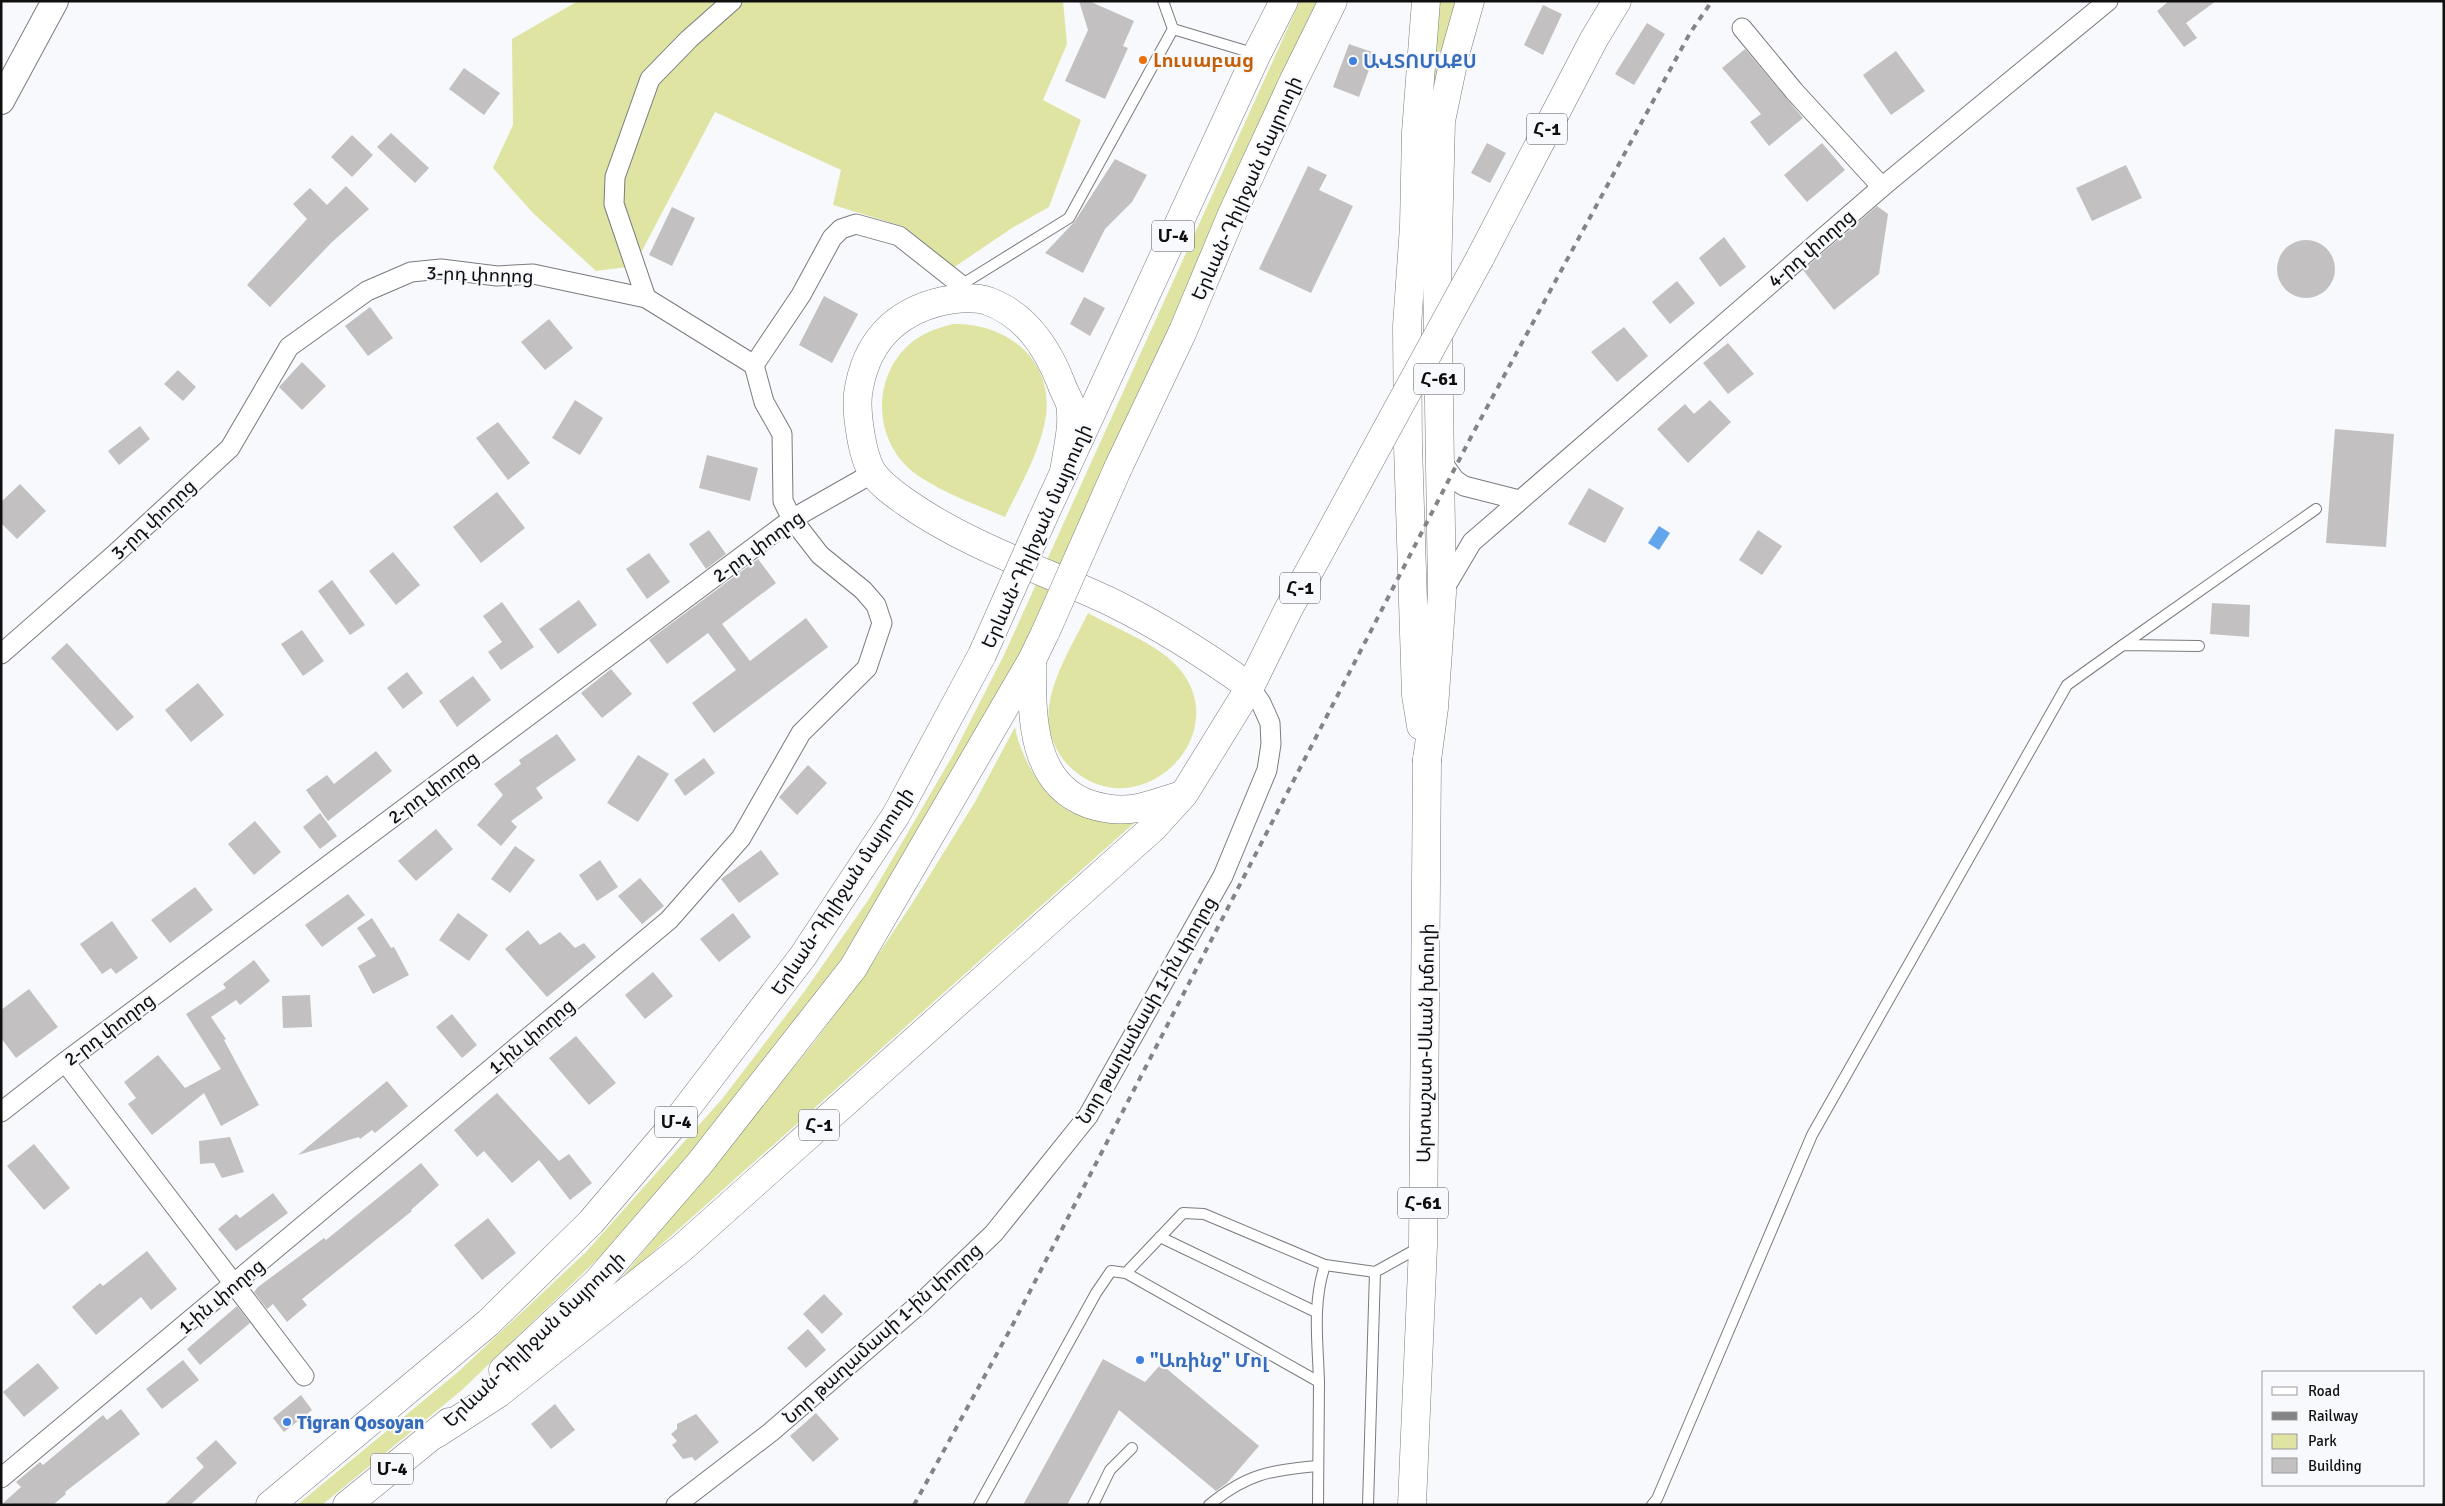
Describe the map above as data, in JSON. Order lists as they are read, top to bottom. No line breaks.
{"streets":{"main road":["Հ-1","Երևան-Դիլիջան մայրուղի","Մ-4","Հ-61","Արտաշատ-Սևան խճուղի"],"street":["4-րդ փողոց","3-րդ փողոց","2-րդ փողոց","Նոր թաղամասի 1-ին փողոց","1-ին փողոց"]},"crossings":[["Հ-1","Երևան-Դիլիջան մայրուղի"],["Հ-1","Նոր թաղամասի 1-ին փողոց"],["4-րդ փողոց","Հ-61"],["Հ-61","Արտաշատ-Սևան խճուղի"],["2-րդ փողոց","1-ին փողոց"]],"places":["Լուսաբաց","ԱՎՏՈՄԱՔՍ","\"Առինջ\" Մոլ","Tigran Qosoyan"],"legend":["Road","Railway","Park","Building"]}
